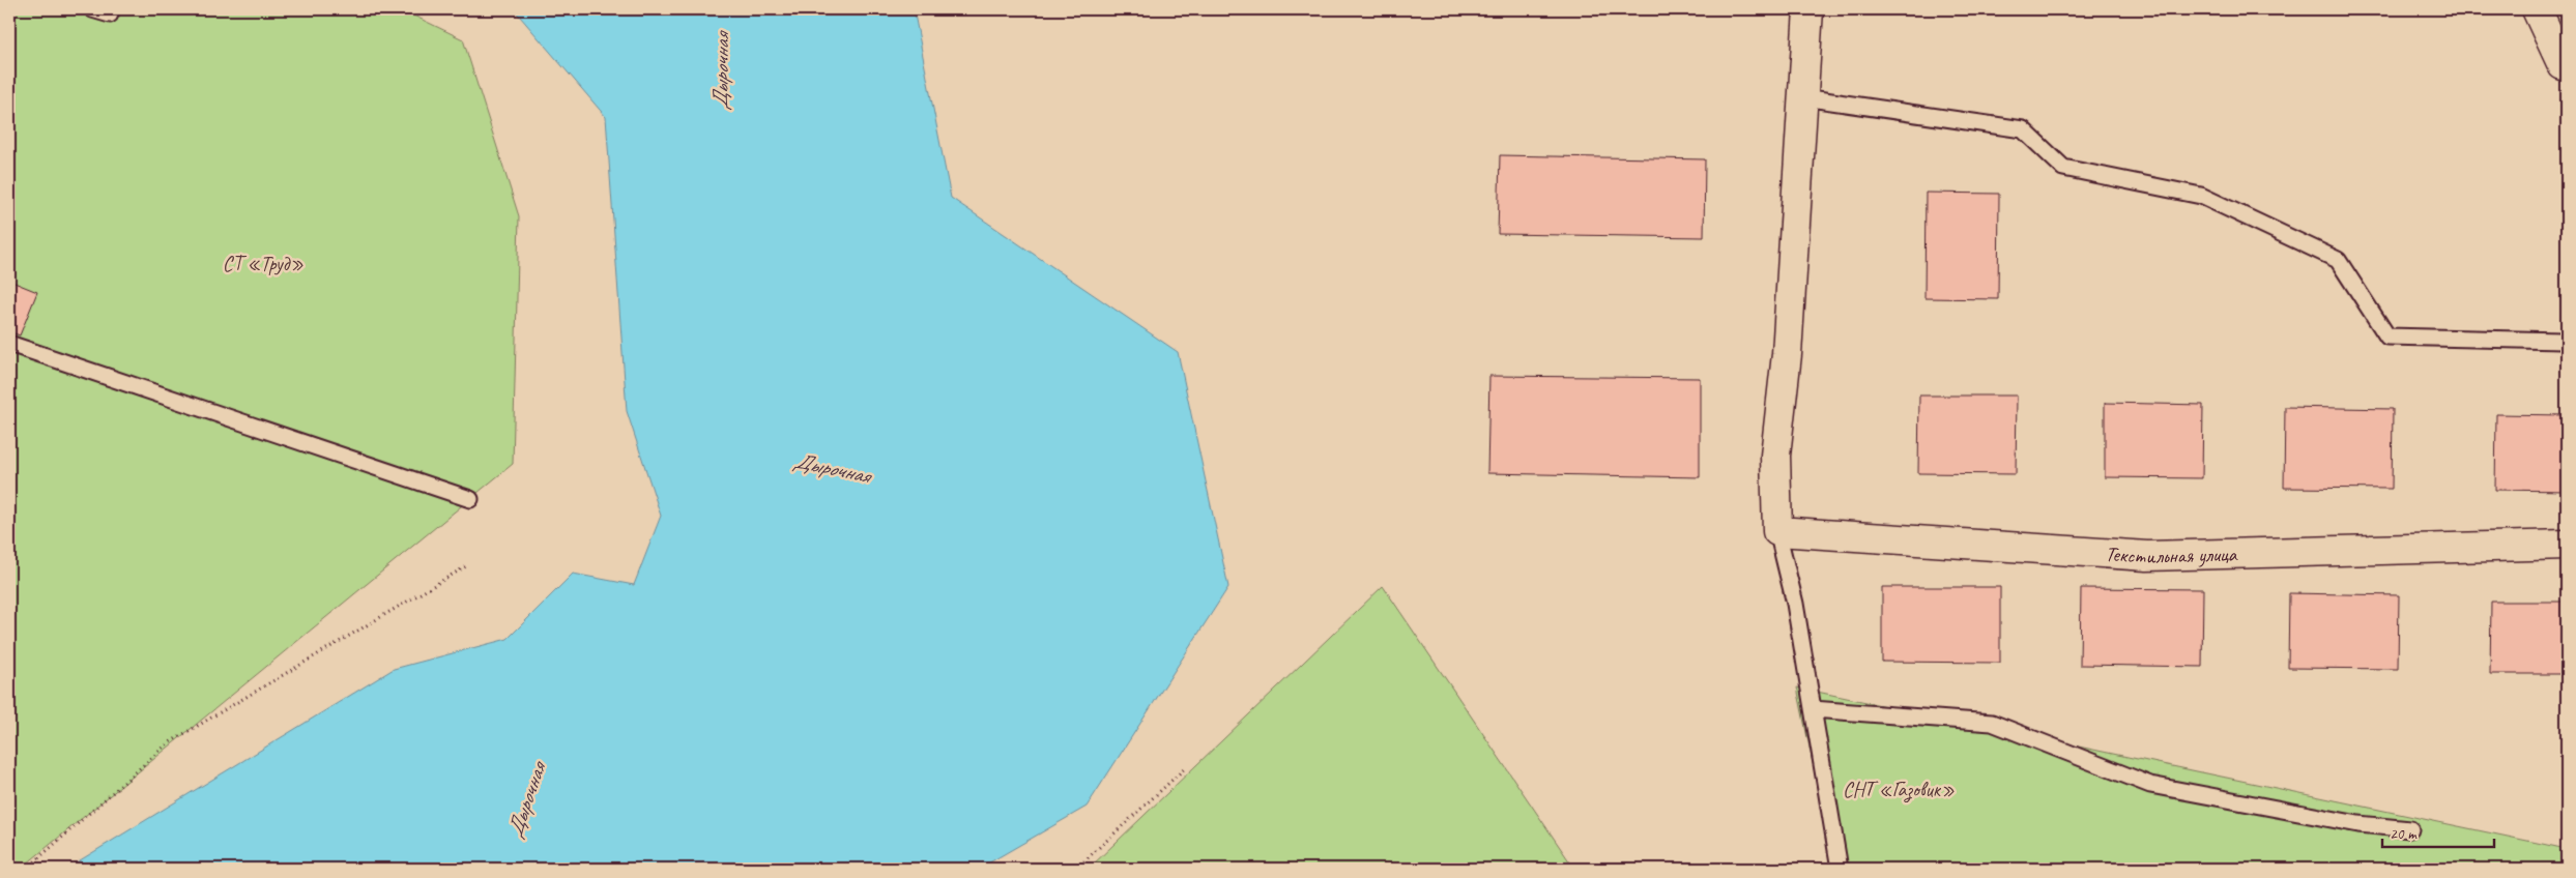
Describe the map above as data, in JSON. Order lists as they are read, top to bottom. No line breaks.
{"streets":{"street":["Текстильная улица"]},"water":["Дырочная"],"parks":["СТ «Труд»","СНТ «Газовик»"],"scale_bar":"20 m"}
